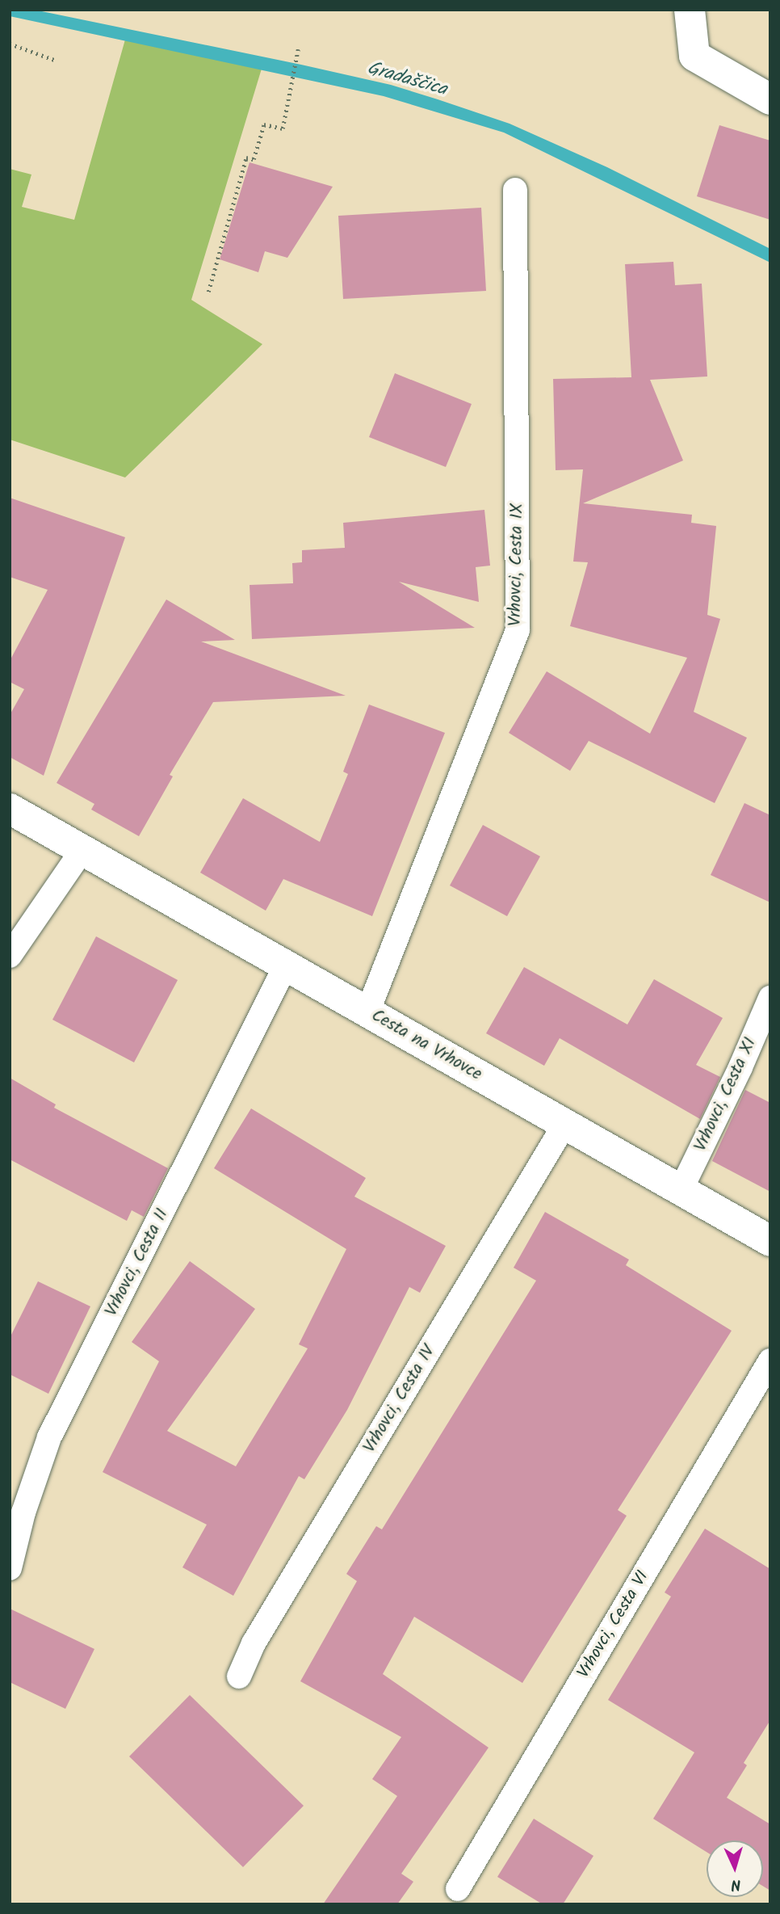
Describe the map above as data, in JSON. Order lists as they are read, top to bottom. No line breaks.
{"streets":{"street":["Cesta na Vrhovce"],"lane":["Vrhovci, Cesta IX","Vrhovci, Cesta XI","Vrhovci, Cesta II","Vrhovci, Cesta IV","Vrhovci, Cesta VI"]},"crossings":[["Vrhovci, Cesta IX","Cesta na Vrhovce"],["Cesta na Vrhovce","Vrhovci, Cesta XI"],["Cesta na Vrhovce","Vrhovci, Cesta II"],["Cesta na Vrhovce","Vrhovci, Cesta IV"]],"water":["Gradaščica"],"north":"bottom"}
